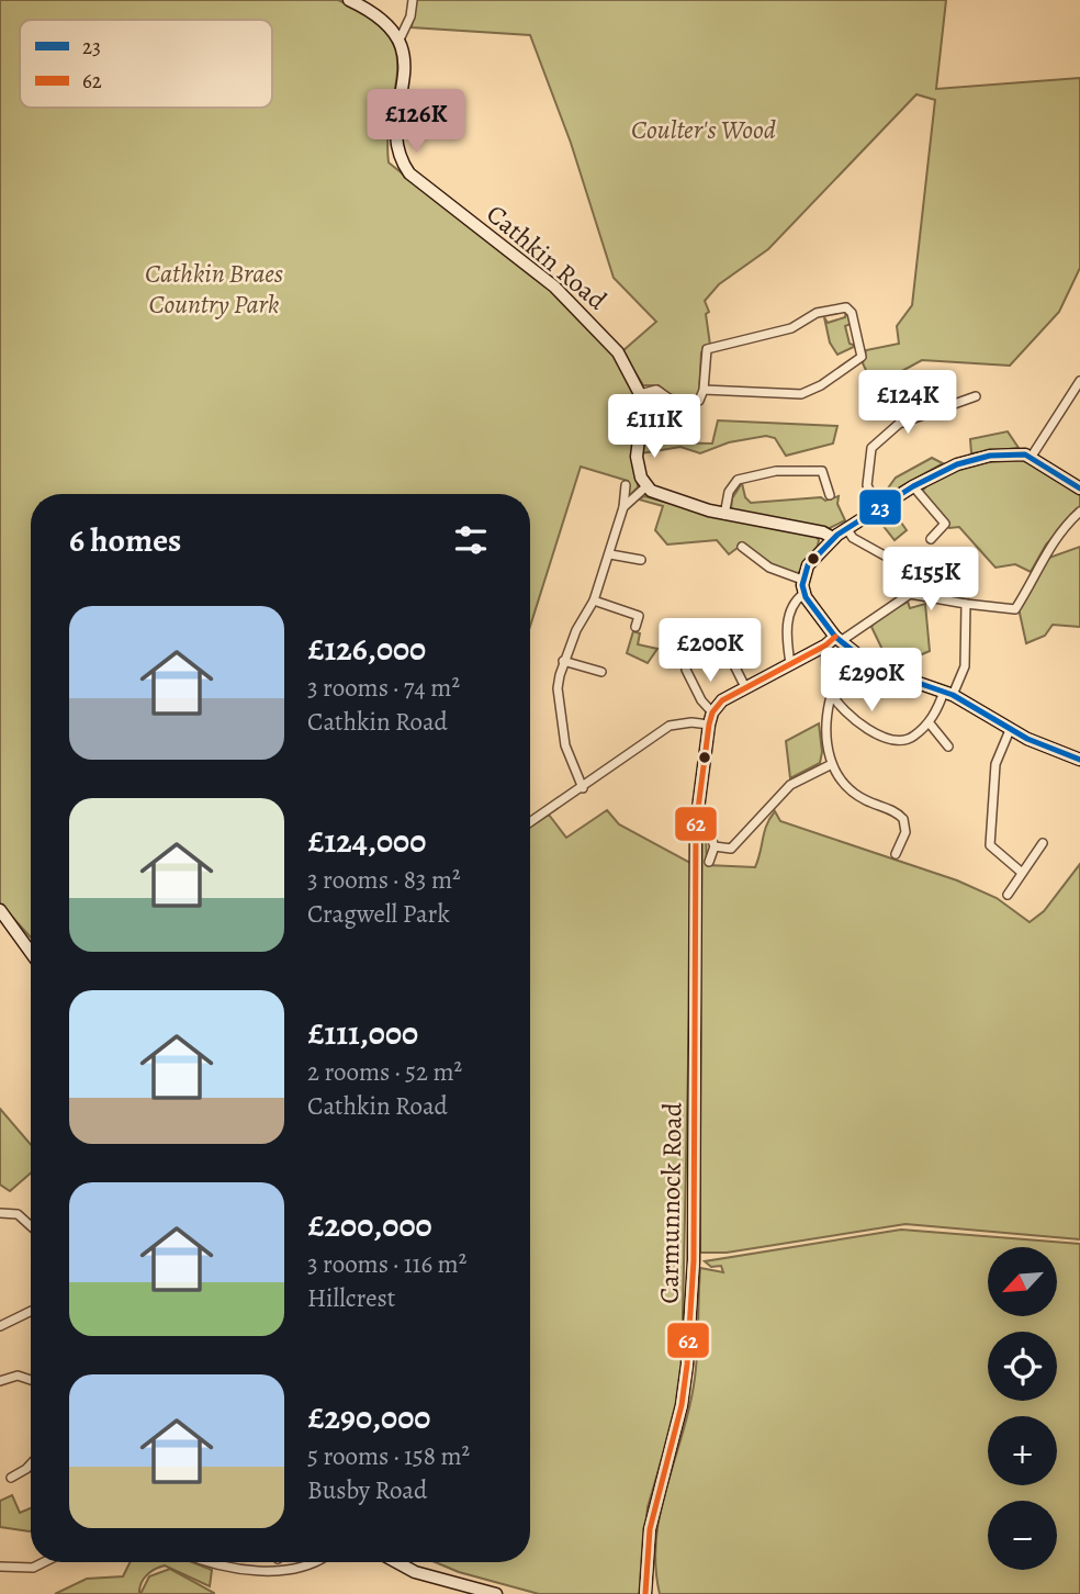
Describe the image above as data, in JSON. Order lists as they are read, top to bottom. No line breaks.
{"streets":{"street":["Cathkin Road","Carmunnock Road"]},"parks":["Coulter's Wood","Cathkin Braes Country Park"],"lines":["transit line 23","transit line 62"],"legend":["23","62"],"north":"bottom left","page":{"price":["£126K","£124K","£111K","£155K","£200K","£290K"],"heading":"6 homes","list":[{"name":"£126,000","note":"3 rooms · 74 m² · Cathkin Road"},{"name":"£124,000","note":"3 rooms · 83 m² · Cragwell Park"},{"name":"£111,000","note":"2 rooms · 52 m² · Cathkin Road"},{"name":"£200,000","note":"3 rooms · 116 m² · Hillcrest"},{"name":"£290,000","note":"5 rooms · 158 m² · Busby Road"}],"map_buttons":["+","−"]}}
